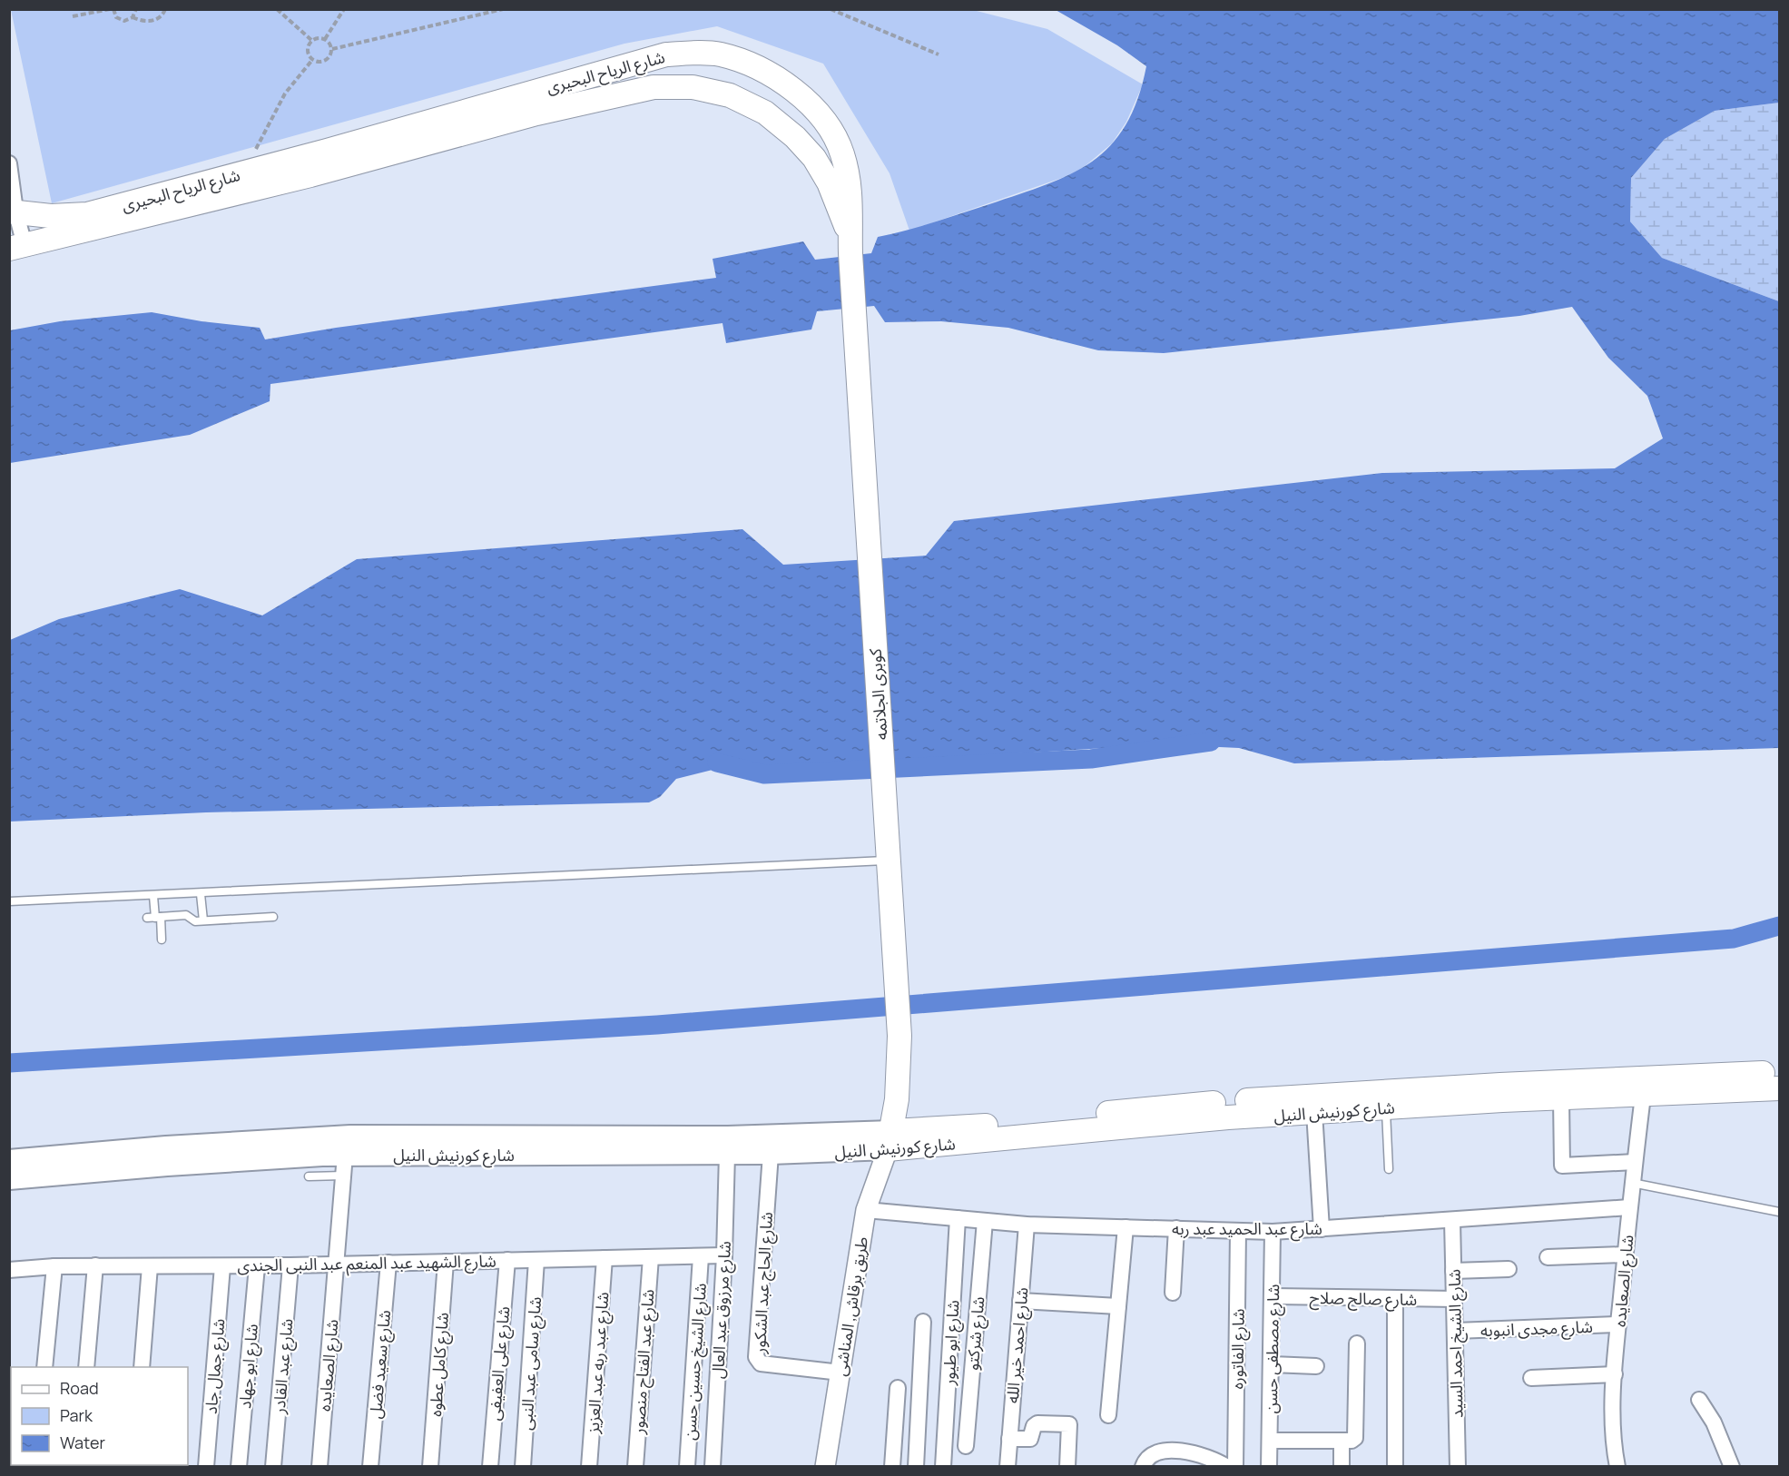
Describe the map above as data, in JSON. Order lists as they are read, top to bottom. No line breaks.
{"streets":{"main road":["شارع الرياح البحيرى","كوبرى الجلاتمه","شارع كورنيش النيل"],"street":["شارع عبد الحميد عبد ربه","شارع الشهيد عبد المنعم عبد النبى الجندى","شارع الصعايده","شارع الحاج عبد الشكور","شارع صالح صلاح","طريق برقاش, المناشى","شارع مرزوق عبد العال","شارع مجدى انبوبه","شارع شركتو","شارع ابو طيور","شارع الشيخ احمد السيد","شارع احمد خير الله","شارع الفاتوره","شارع مصطفى حسن","شارع عبد الفتاح منصور","شارع الشيخ حسين حسن","شارع عبد ربه عبد العزيز","شارع على العفيفى","شارع سامى عبد النبى","شارع سعيد فضل","شارع كامل عطوه","شارع جمال جاد","شارع ابو جهاد","شارع عبد القادر"]},"crossings":[["شارع الرياح البحيرى","كوبرى الجلاتمه"],["كوبرى الجلاتمه","شارع كورنيش النيل"],["كوبرى الجلاتمه","طريق برقاش, المناشى"],["شارع كورنيش النيل","شارع الصعايده"],["شارع كورنيش النيل","شارع الحاج عبد الشكور"],["شارع كورنيش النيل","طريق برقاش, المناشى"],["شارع كورنيش النيل","شارع مرزوق عبد العال"],["شارع عبد الحميد عبد ربه","شارع الصعايده"],["شارع عبد الحميد عبد ربه","طريق برقاش, المناشى"],["شارع عبد الحميد عبد ربه","شارع شركتو"],["شارع عبد الحميد عبد ربه","شارع ابو طيور"],["شارع عبد الحميد عبد ربه","شارع الشيخ احمد السيد"],["شارع عبد الحميد عبد ربه","شارع احمد خير الله"],["شارع عبد الحميد عبد ربه","شارع الفاتوره"],["شارع عبد الحميد عبد ربه","شارع مصطفى حسن"],["شارع الشهيد عبد المنعم عبد النبى الجندى","شارع الصعايده"],["شارع الشهيد عبد المنعم عبد النبى الجندى","شارع مرزوق عبد العال"],["شارع الشهيد عبد المنعم عبد النبى الجندى","شارع عبد الفتاح منصور"],["شارع الشهيد عبد المنعم عبد النبى الجندى","شارع الشيخ حسين حسن"],["شارع الشهيد عبد المنعم عبد النبى الجندى","شارع عبد ربه عبد العزيز"],["شارع الشهيد عبد المنعم عبد النبى الجندى","شارع على العفيفى"],["شارع الشهيد عبد المنعم عبد النبى الجندى","شارع سامى عبد النبى"],["شارع الشهيد عبد المنعم عبد النبى الجندى","شارع سعيد فضل"],["شارع الشهيد عبد المنعم عبد النبى الجندى","شارع كامل عطوه"],["شارع الشهيد عبد المنعم عبد النبى الجندى","شارع جمال جاد"],["شارع الشهيد عبد المنعم عبد النبى الجندى","شارع ابو جهاد"],["شارع الشهيد عبد المنعم عبد النبى الجندى","شارع عبد القادر"],["شارع الصعايده","شارع مجدى انبوبه"],["شارع الحاج عبد الشكور","طريق برقاش, المناشى"],["شارع صالح صلاح","شارع الشيخ احمد السيد"],["شارع صالح صلاح","شارع مصطفى حسن"],["شارع مجدى انبوبه","شارع الشيخ احمد السيد"]],"legend":["Road","Park","Water"]}
